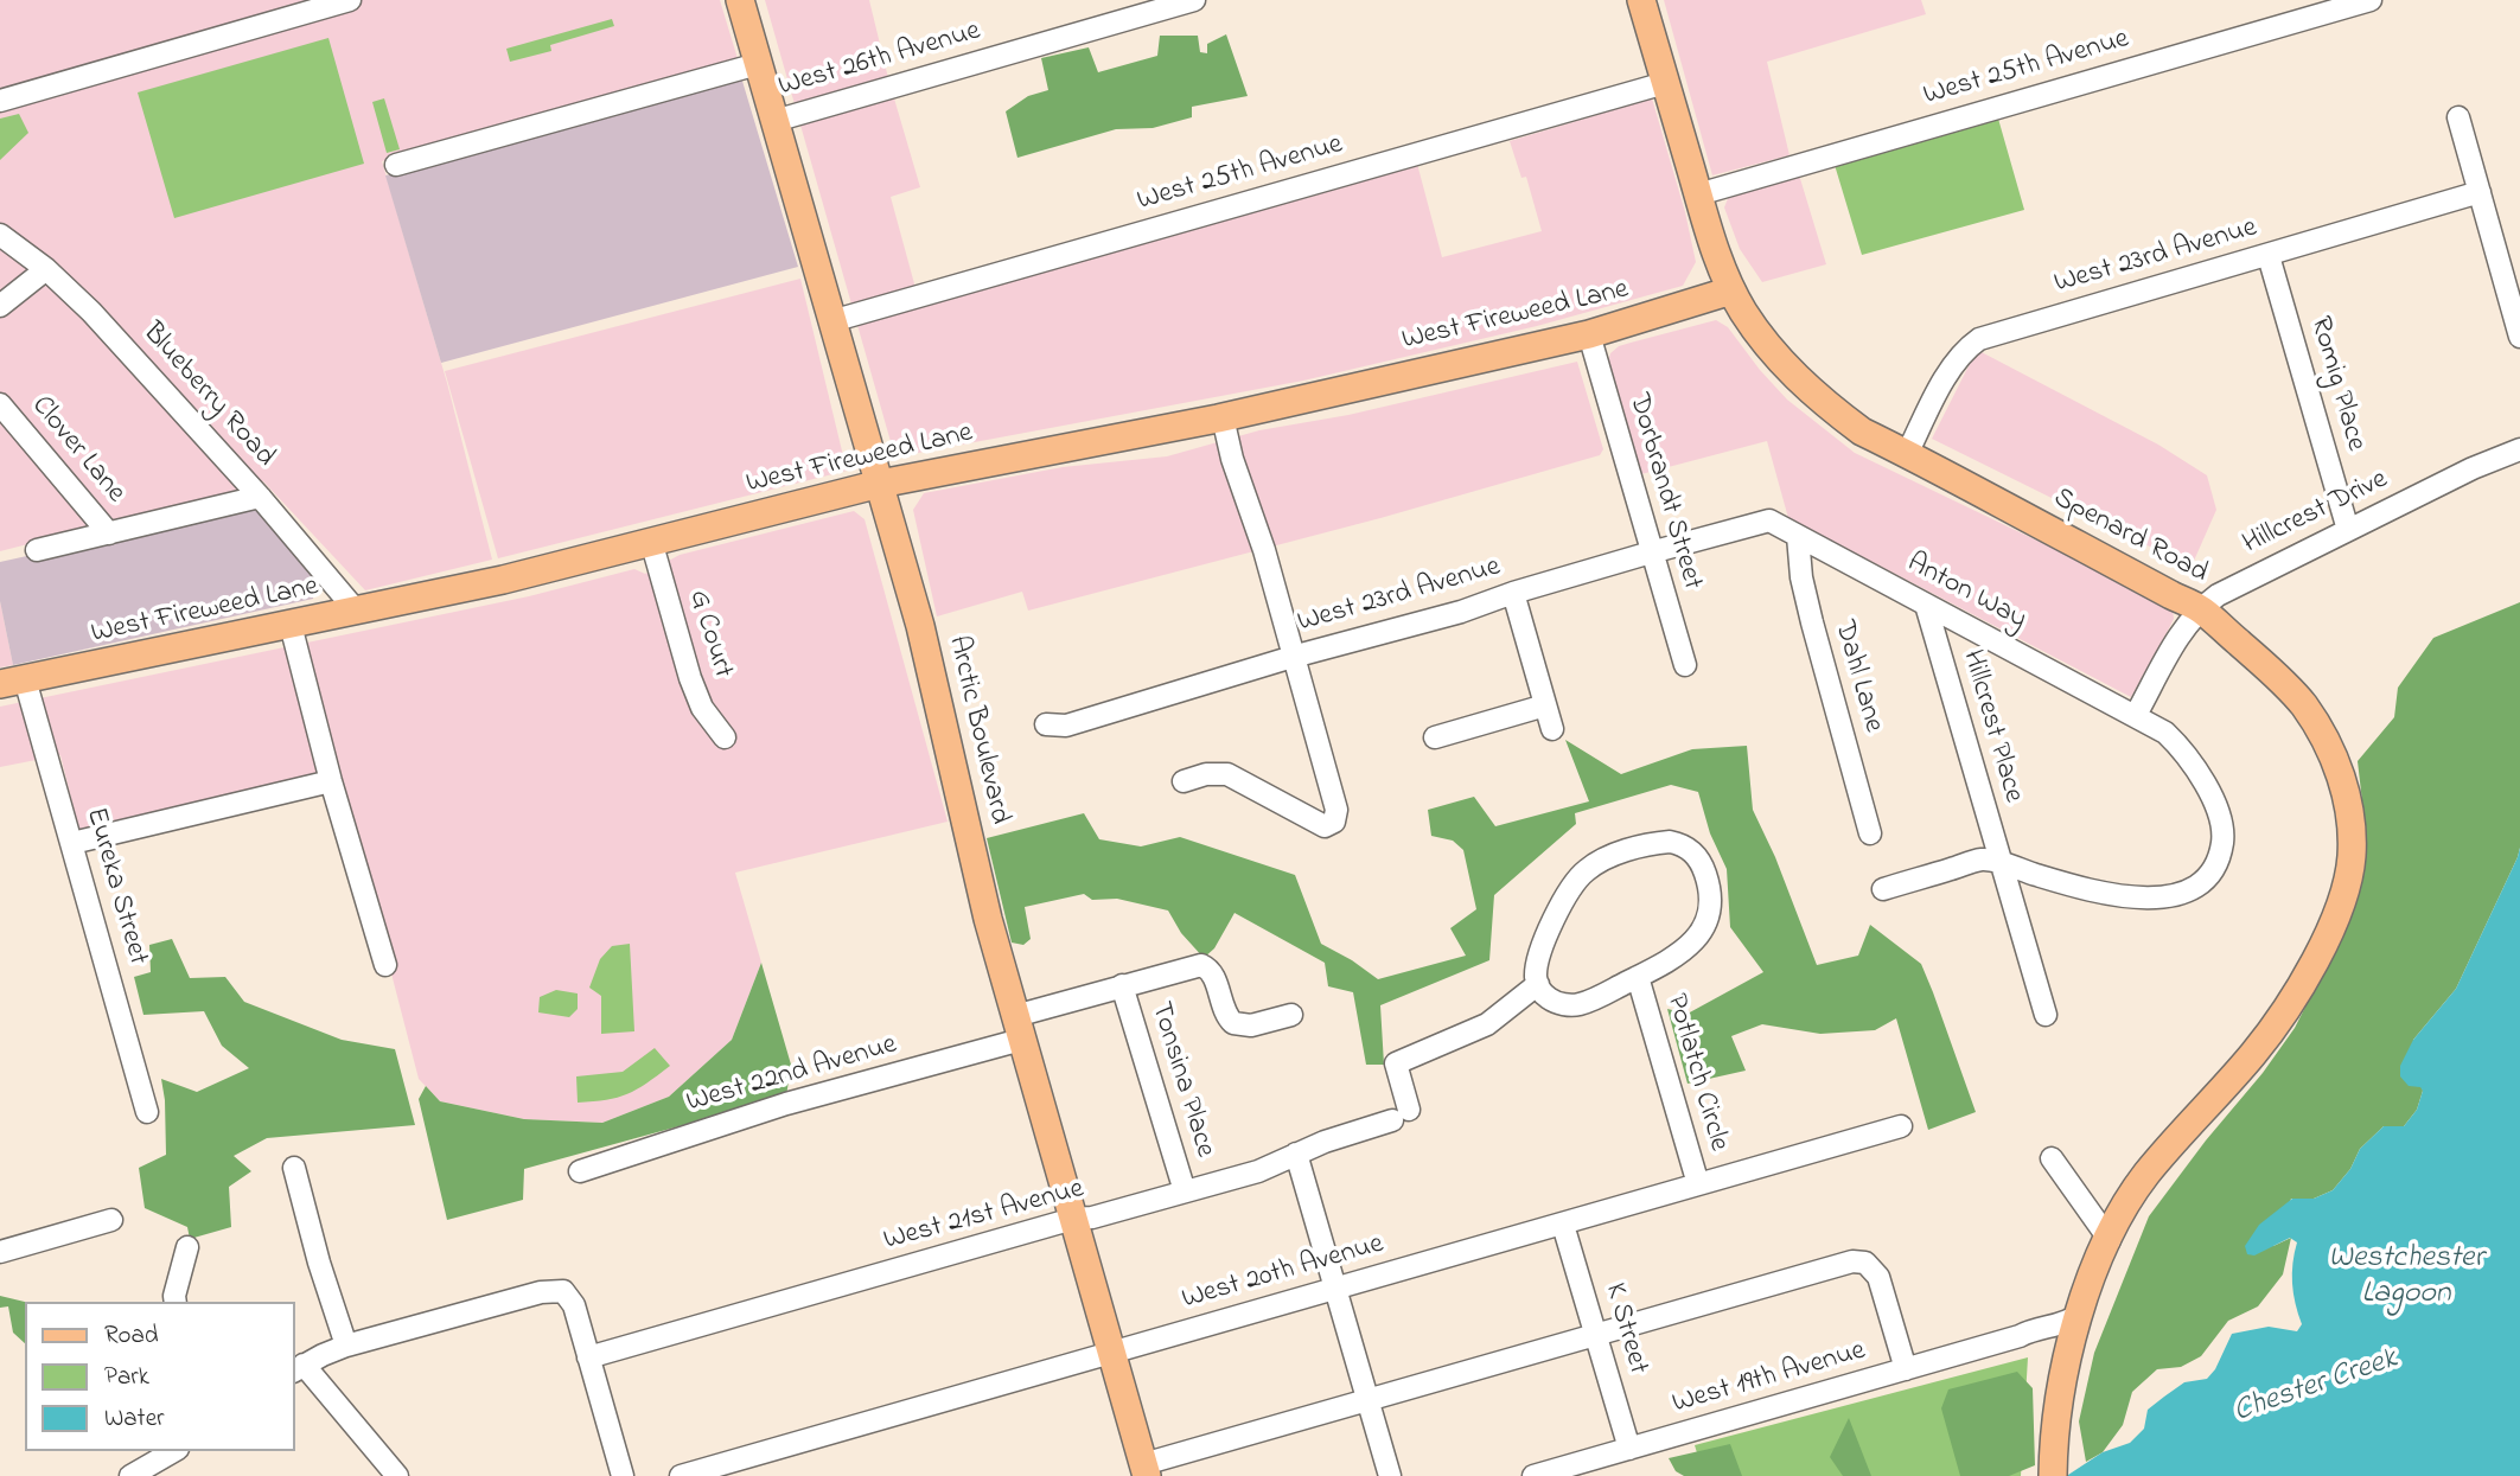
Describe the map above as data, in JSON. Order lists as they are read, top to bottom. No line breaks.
{"streets":{"main road":["West Fireweed Lane","Spenard Road","Arctic Boulevard"],"street":["West 26th Avenue","West 25th Avenue","West 23rd Avenue","Romig Place","Blueberry Road","Clover Lane","Dorbrandt Street","Hillcrest Drive","Anton Way","G Court","Dahl Lane","Hillcrest Place","Eureka Street","Potlatch Circle","West 22nd Avenue","Tonsina Place","West 21st Avenue","West 20th Avenue","K Street","West 19th Avenue"]},"crossings":[["West 26th Avenue","Arctic Boulevard"],["West 25th Avenue","Spenard Road"],["West 25th Avenue","Arctic Boulevard"],["West 23rd Avenue","Romig Place"],["West 23rd Avenue","Dorbrandt Street"],["West 23rd Avenue","Spenard Road"],["West 23rd Avenue","Anton Way"],["West Fireweed Lane","Blueberry Road"],["West Fireweed Lane","Dorbrandt Street"],["West Fireweed Lane","Spenard Road"],["West Fireweed Lane","G Court"],["West Fireweed Lane","Arctic Boulevard"],["West Fireweed Lane","Eureka Street"],["Romig Place","Hillcrest Drive"],["Hillcrest Drive","Spenard Road"],["Hillcrest Drive","Anton Way"],["Spenard Road","West 19th Avenue"],["Anton Way","Dahl Lane"],["Anton Way","Hillcrest Place"],["Arctic Boulevard","West 22nd Avenue"],["Arctic Boulevard","West 21st Avenue"],["Arctic Boulevard","West 20th Avenue"],["Potlatch Circle","West 21st Avenue"],["Potlatch Circle","West 20th Avenue"],["West 22nd Avenue","Tonsina Place"],["Tonsina Place","West 21st Avenue"],["West 20th Avenue","K Street"],["K Street","West 19th Avenue"]],"water":["Westchester Lagoon","Chester Creek"],"legend":["Road","Park","Water"]}
